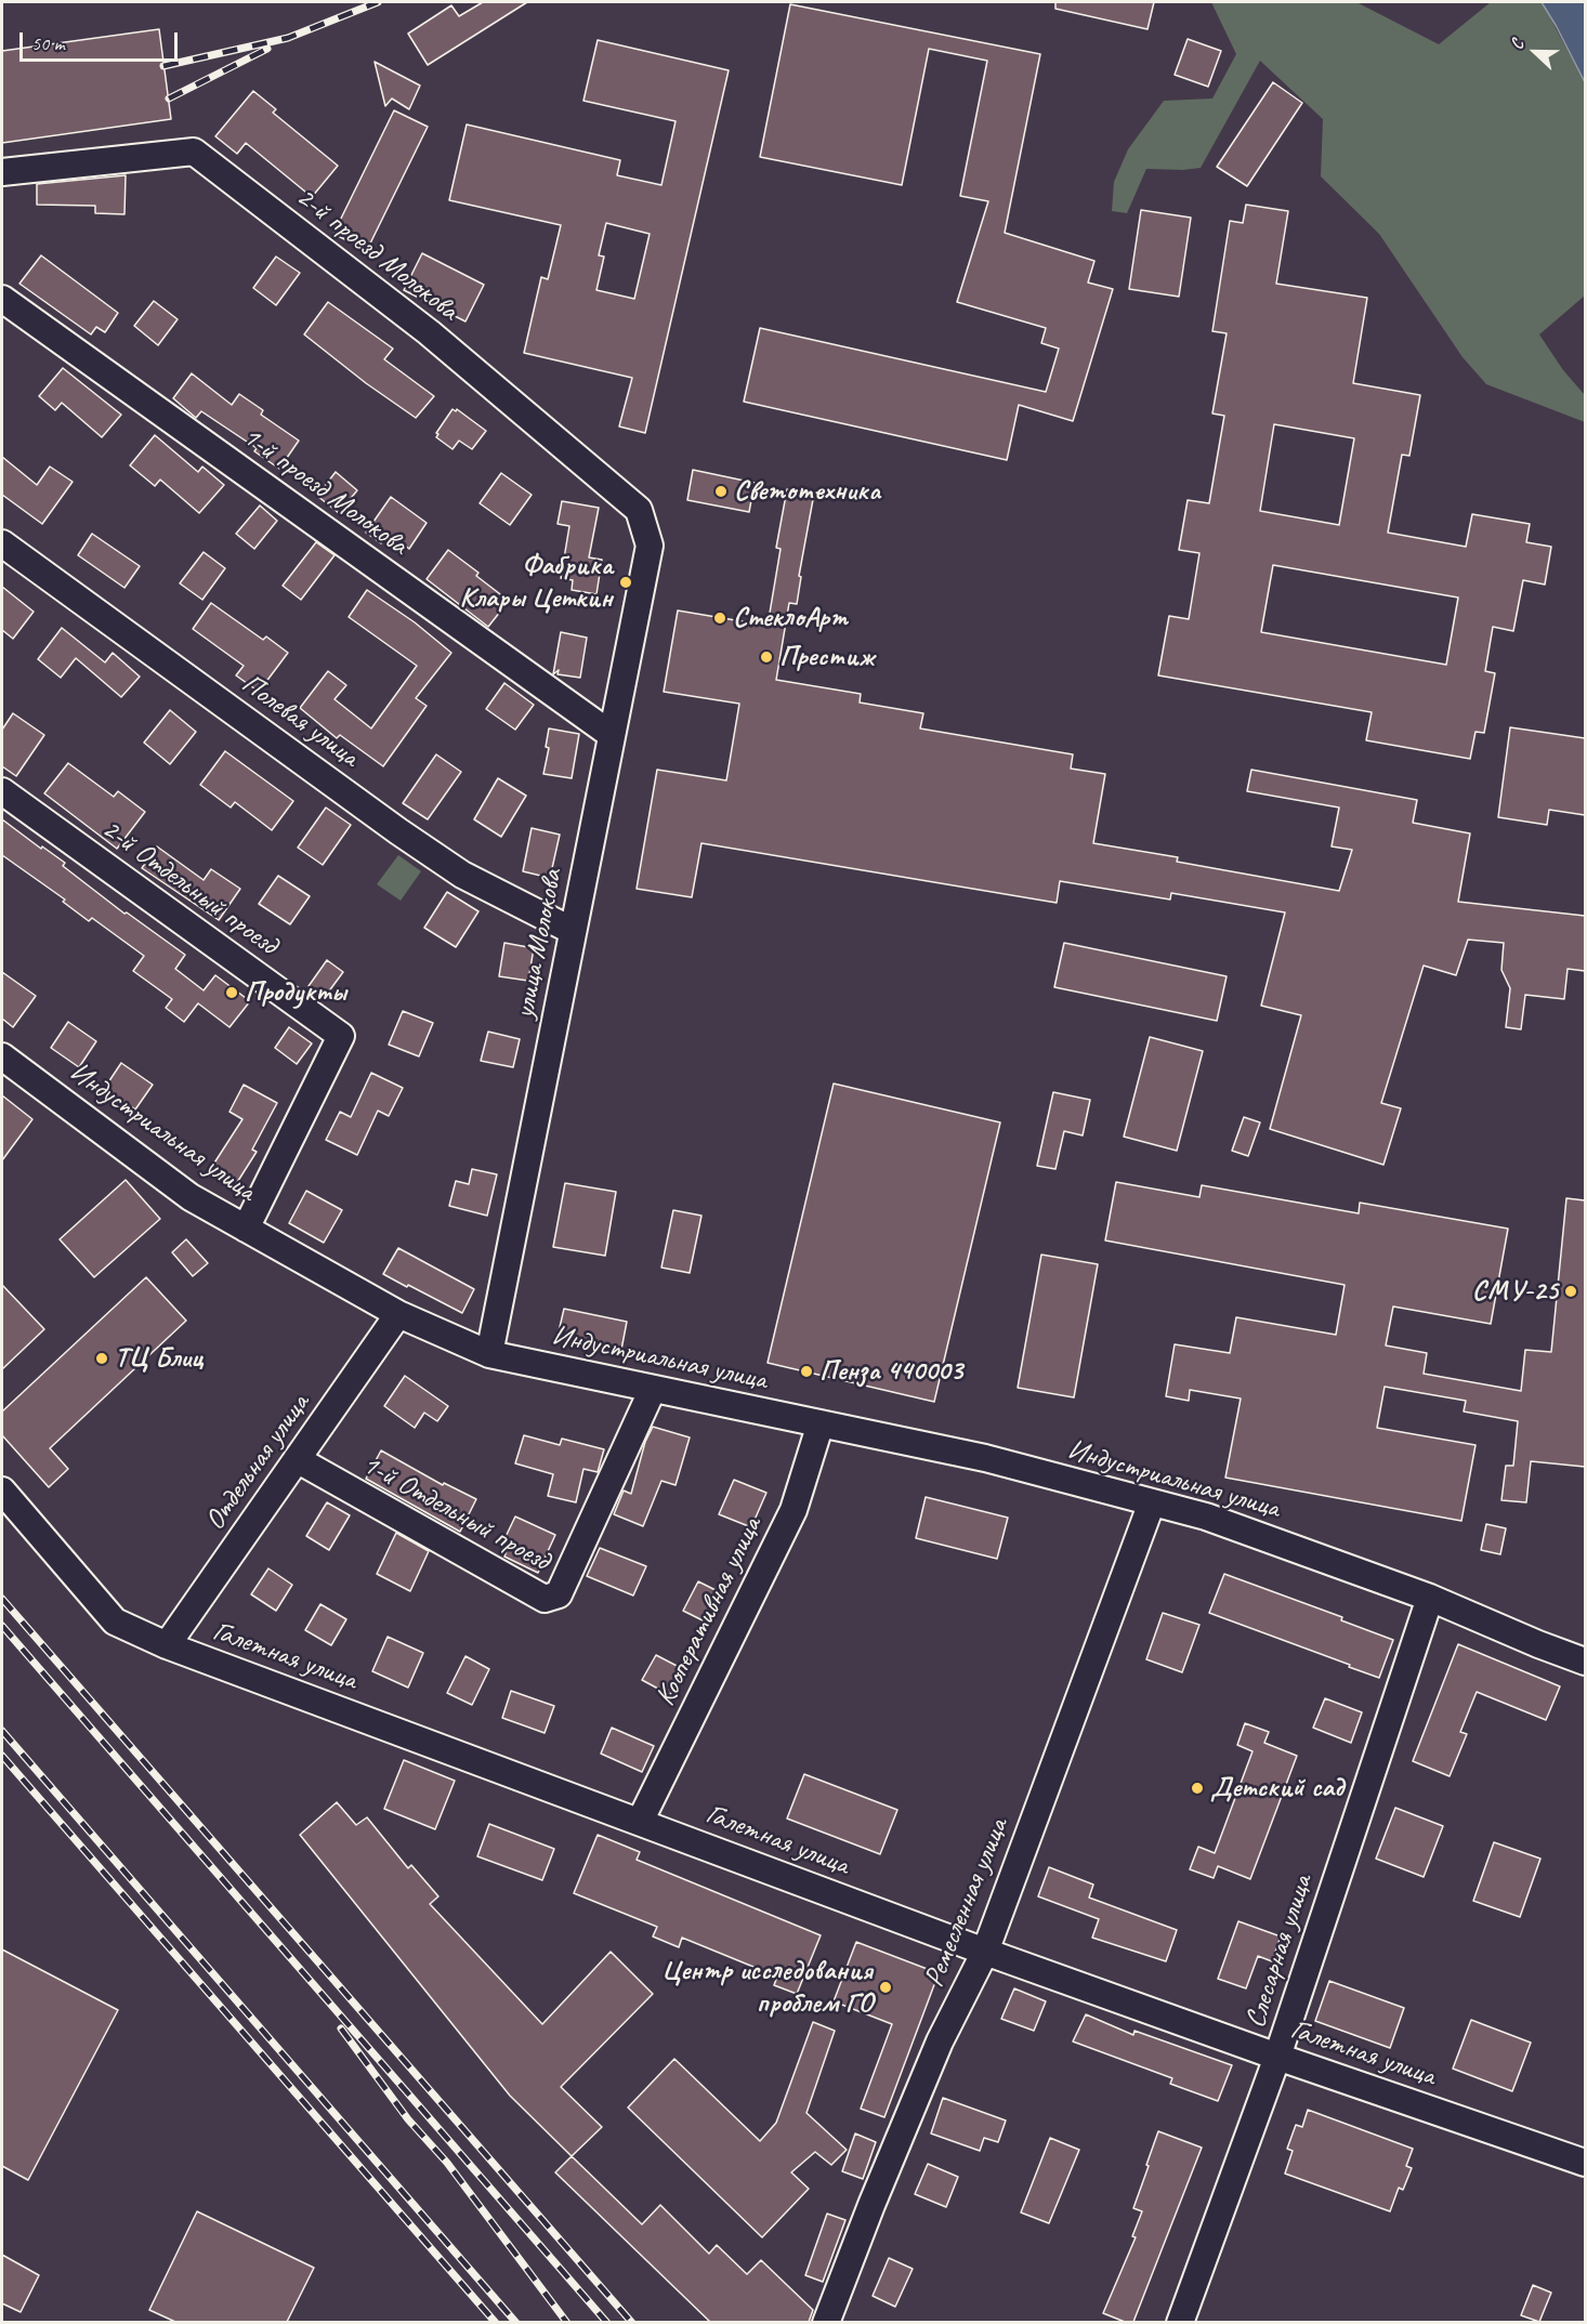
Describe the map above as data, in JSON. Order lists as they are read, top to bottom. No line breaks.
{"streets":{"street":["2-й проезд Молокова","1-й проезд Молокова","Полевая улица","2-й Отдельный проезд","улица Молокова","Индустриальная улица","Отдельная улица","1-й Отдельный проезд","Кооперативная улица","Галетная улица","Ремесленная улица","Слесарная улица"]},"crossings":[["2-й проезд Молокова","улица Молокова"],["1-й проезд Молокова","улица Молокова"],["Полевая улица","улица Молокова"],["2-й Отдельный проезд","Индустриальная улица"],["улица Молокова","Индустриальная улица"],["Индустриальная улица","Отдельная улица"],["Индустриальная улица","1-й Отдельный проезд"],["Индустриальная улица","Кооперативная улица"],["Индустриальная улица","Ремесленная улица"],["Индустриальная улица","Слесарная улица"],["Отдельная улица","1-й Отдельный проезд"],["Отдельная улица","Галетная улица"],["Кооперативная улица","Галетная улица"],["Галетная улица","Ремесленная улица"],["Галетная улица","Слесарная улица"]],"places":["Светотехника","Фабрика Клары Цеткин","СтеклоАрт","Престиж","Продукты","СМУ-25","ТЦ Блиц","Пенза 440003","Детский сад","Центр исследования проблем ГО"],"scale_bar":"50 m","north":"left"}
